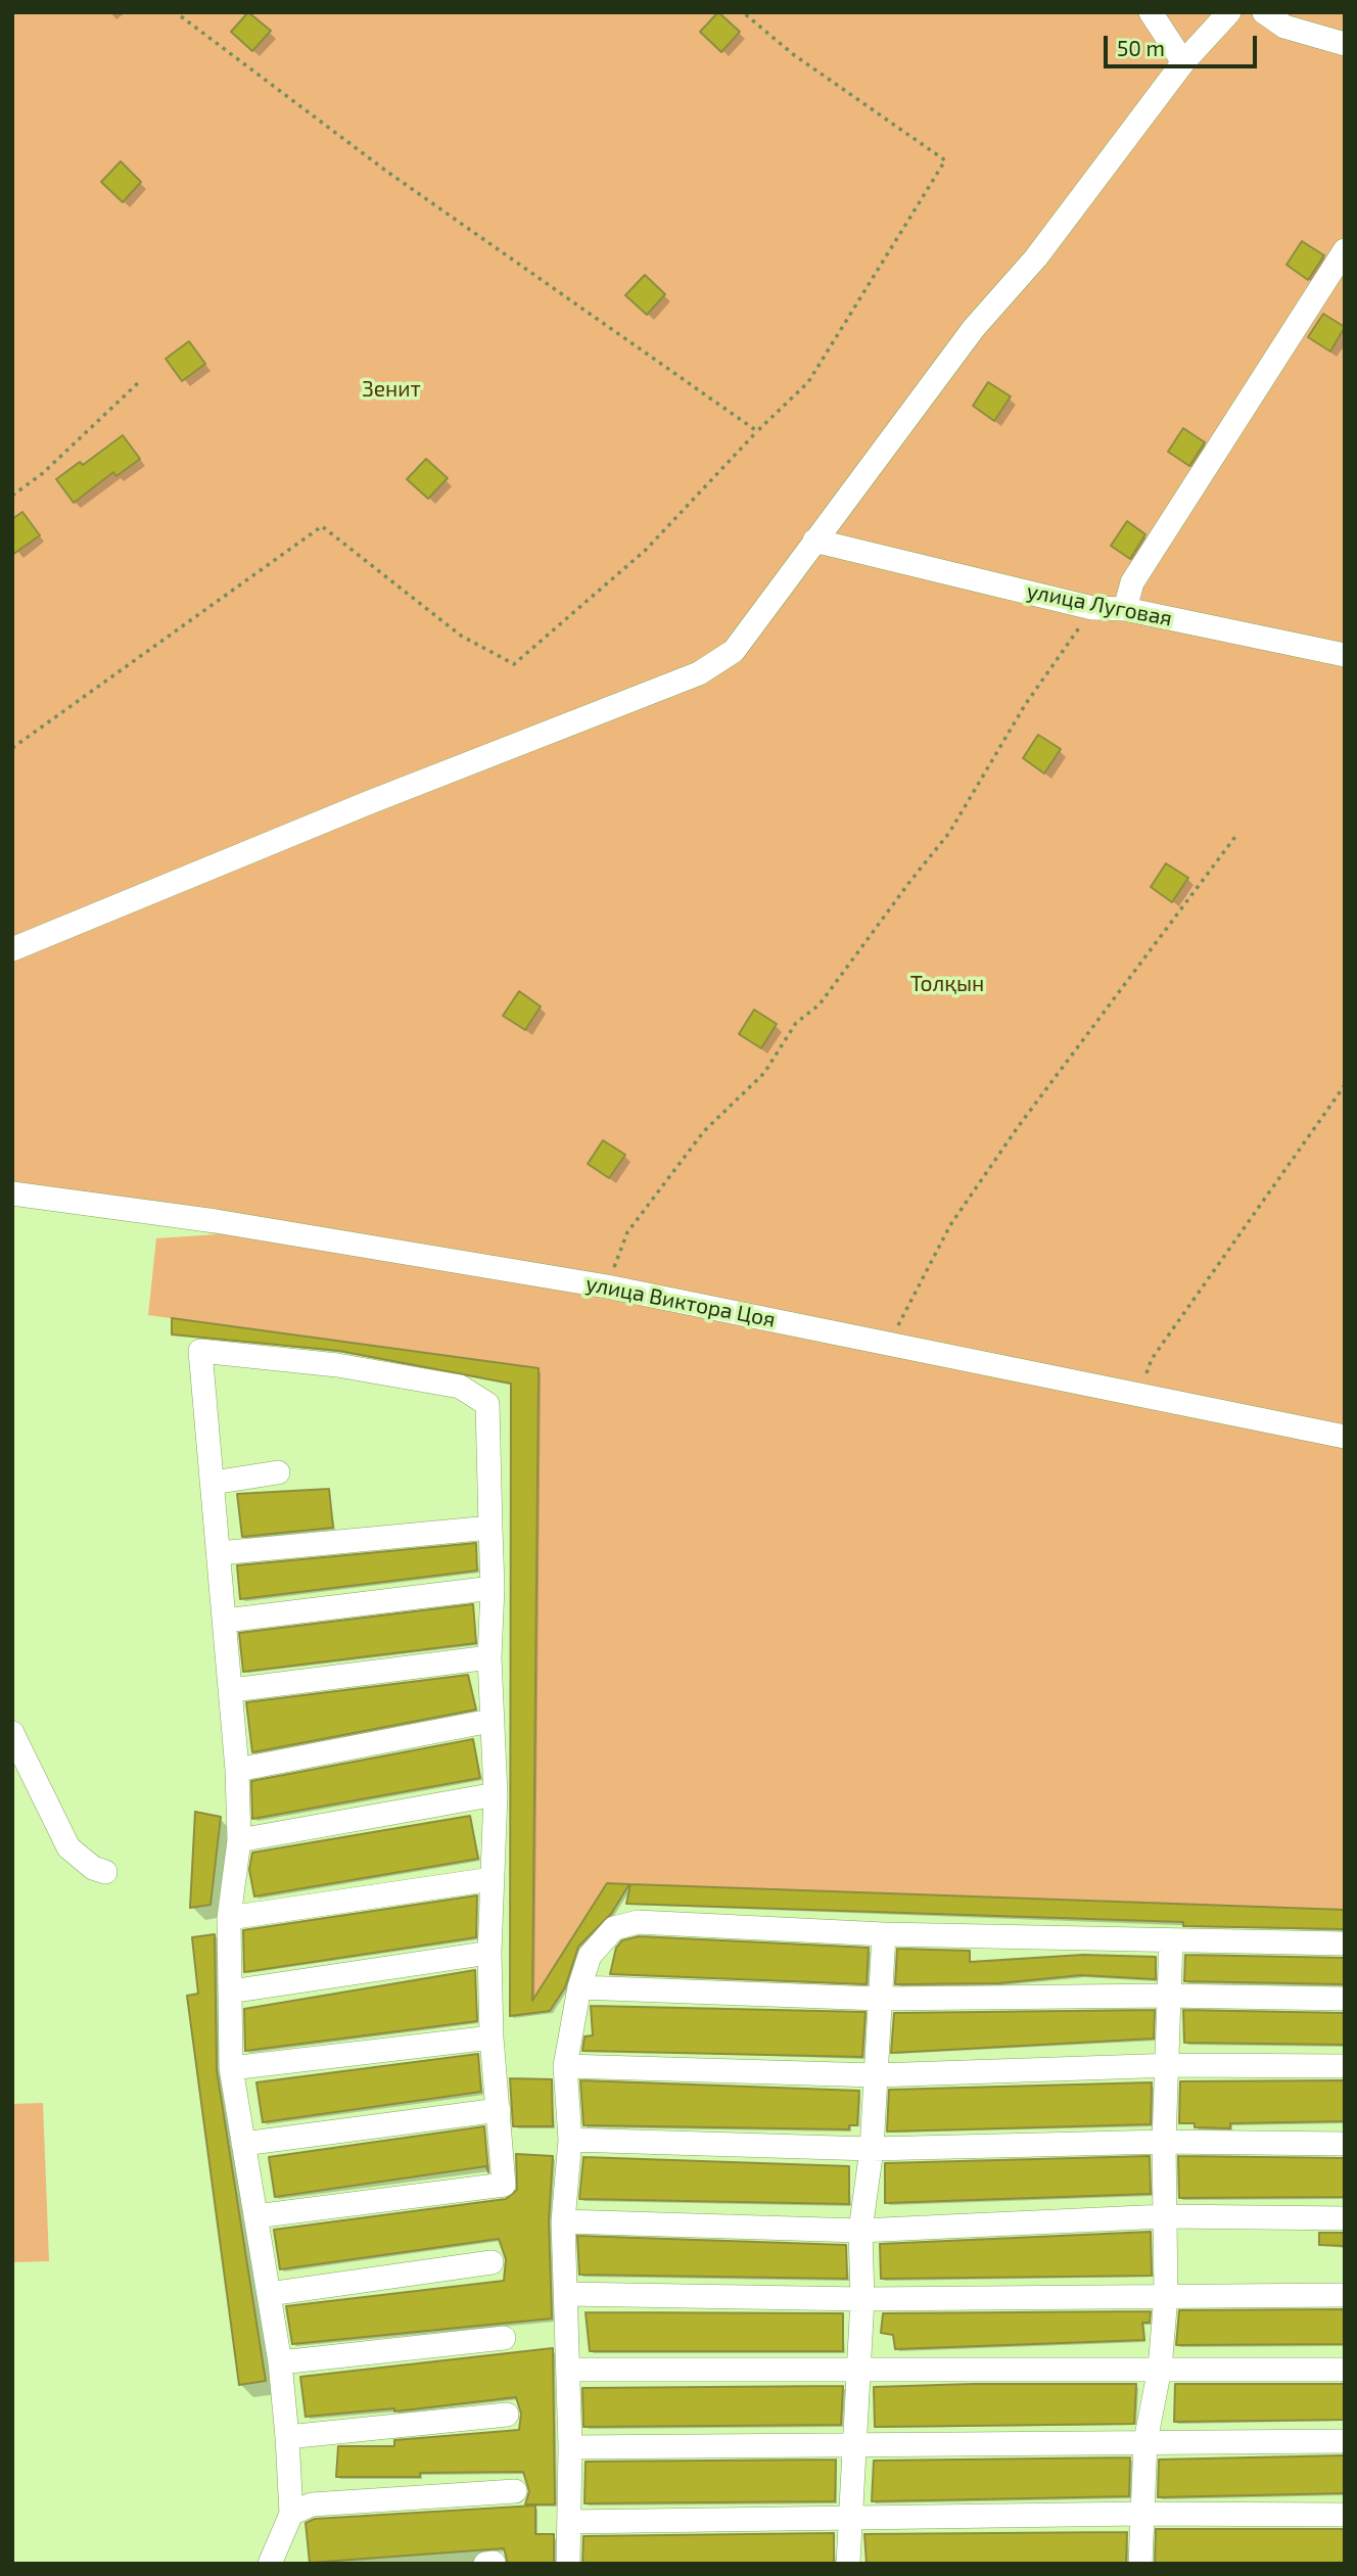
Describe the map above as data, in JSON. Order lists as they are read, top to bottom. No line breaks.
{"streets":{"street":["улица Луговая","улица Виктора Цоя"]},"parks":["Зенит","Толқын"],"scale_bar":"50 m"}
